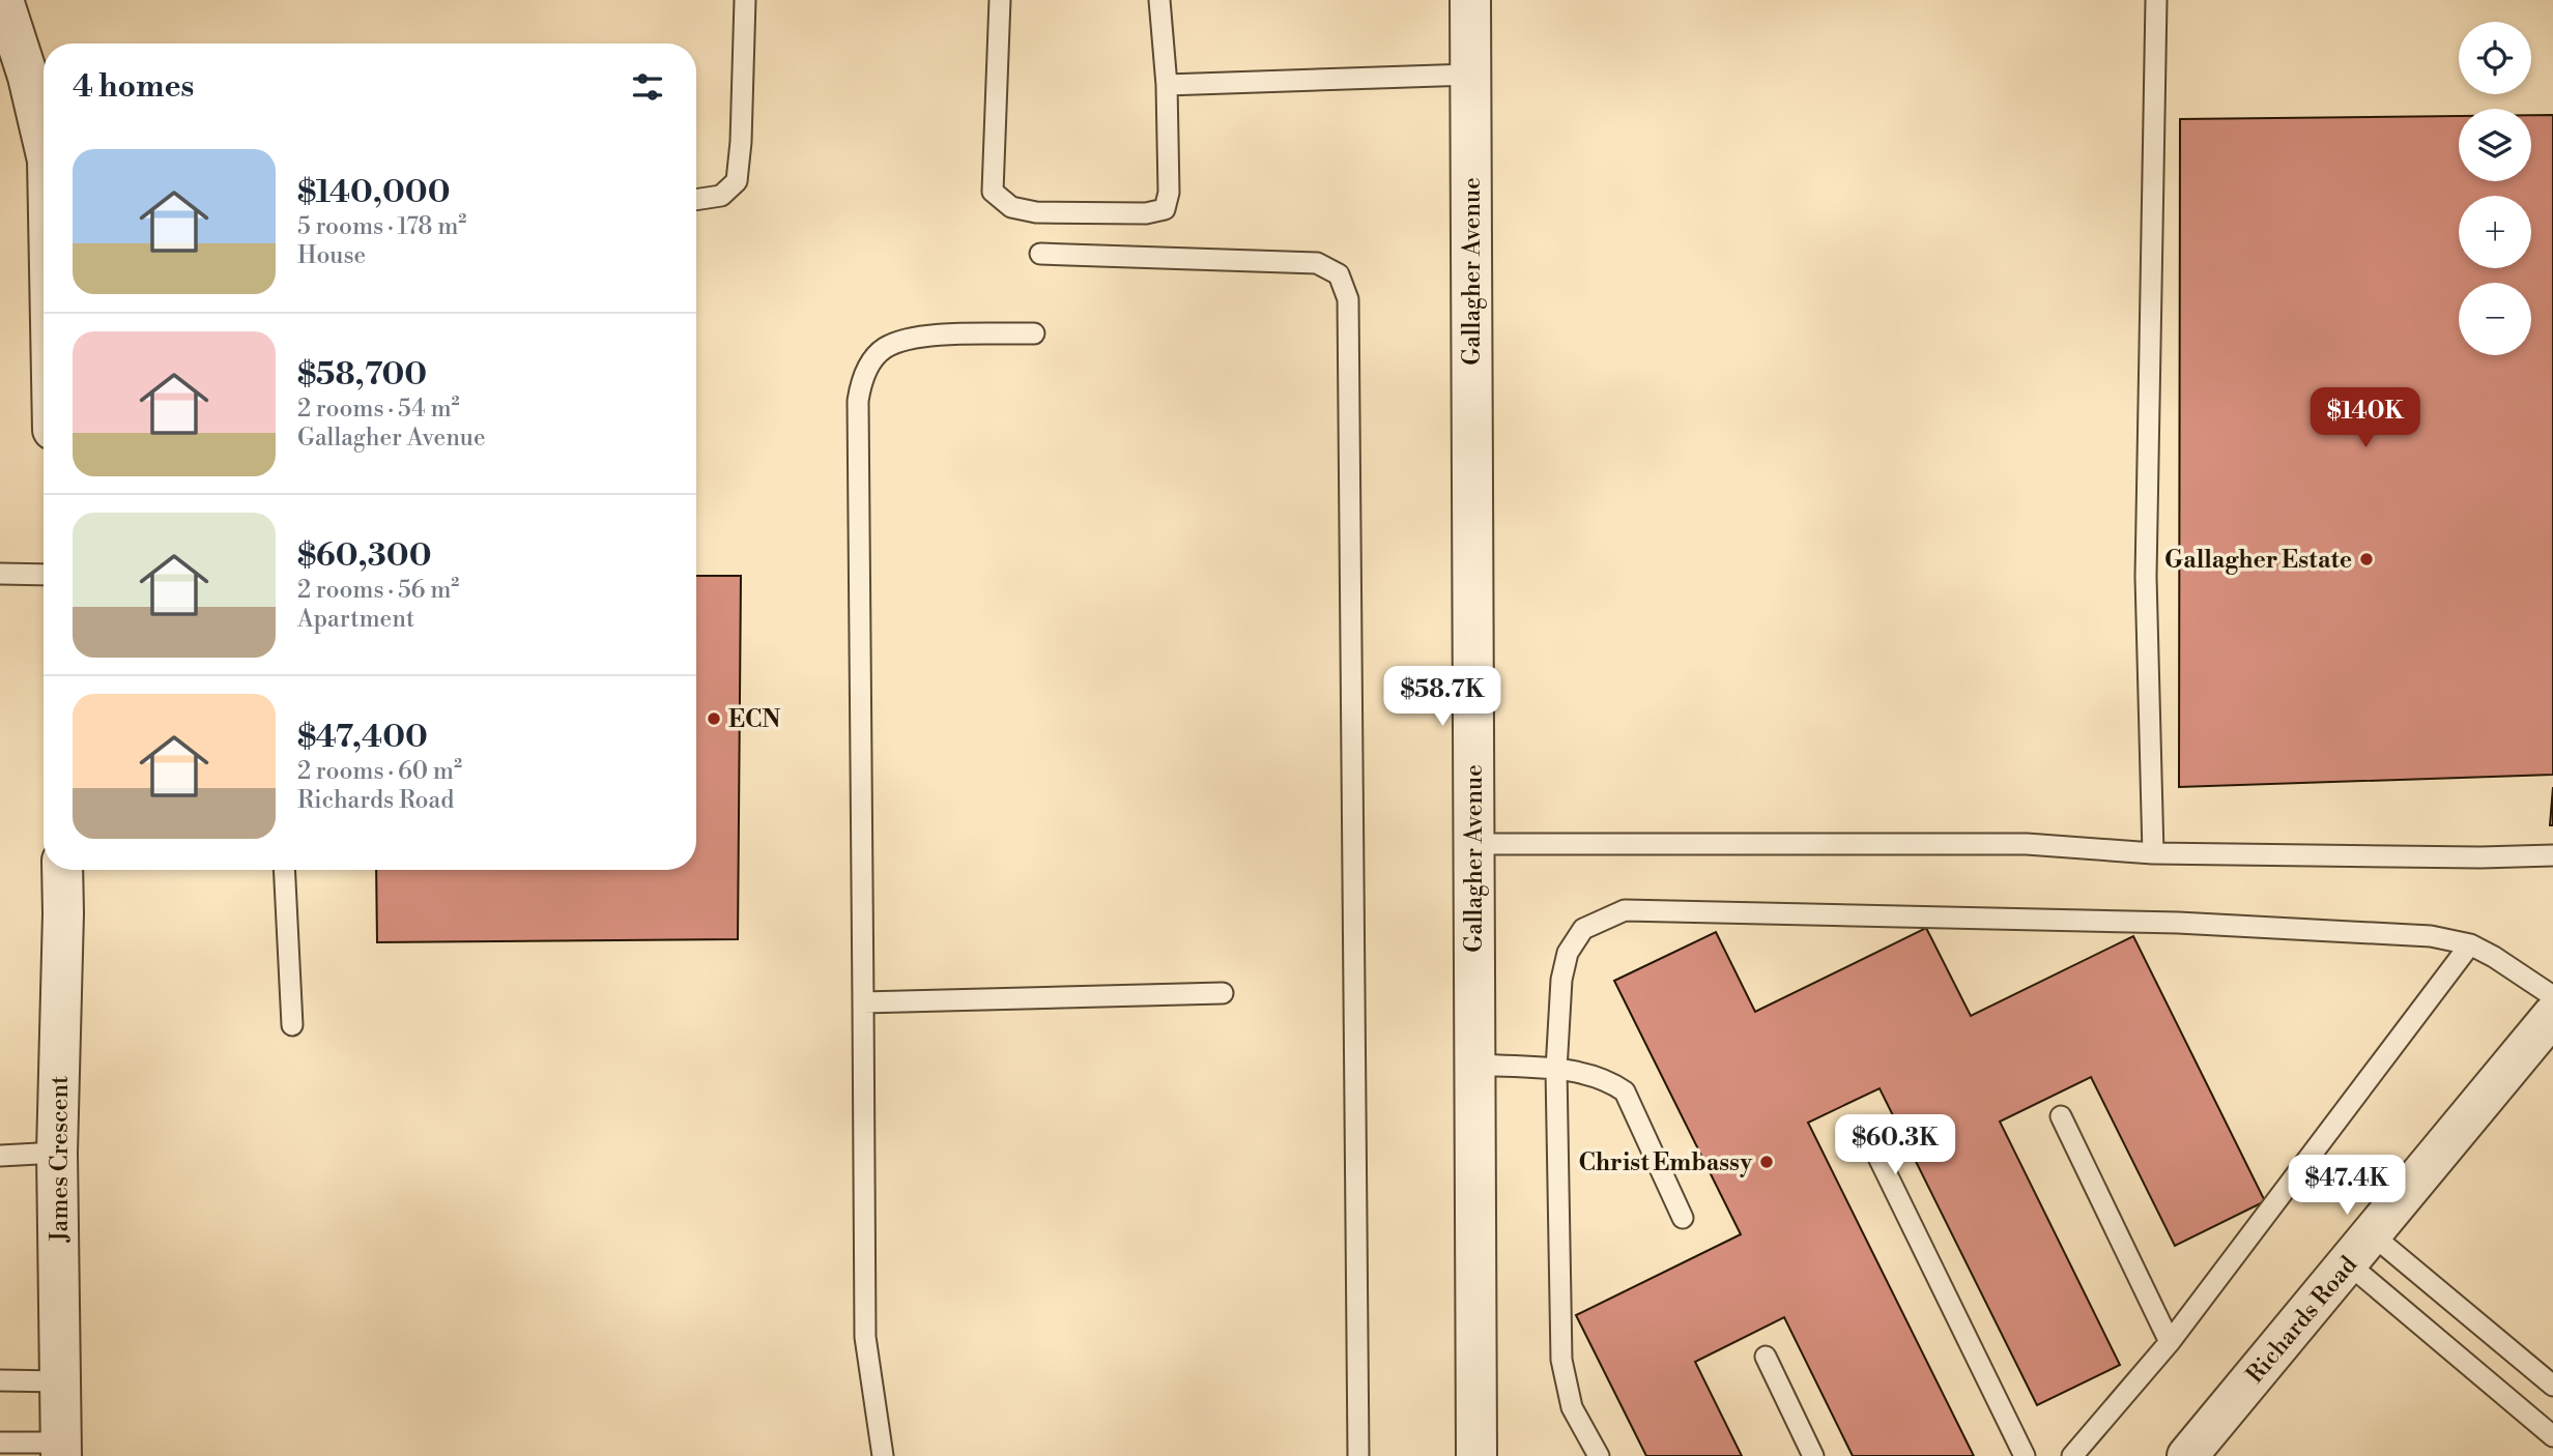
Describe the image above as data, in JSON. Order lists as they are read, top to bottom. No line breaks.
{"streets":{"street":["Gallagher Avenue","James Crescent","Richards Road"]},"places":["Gallagher Estate","ECN","Christ Embassy"],"page":{"map_buttons":["+","−"],"heading":"4 homes","list":[{"name":"$140,000","note":"5 rooms · 178 m² · House"},{"name":"$58,700","note":"2 rooms · 54 m² · Gallagher Avenue"},{"name":"$60,300","note":"2 rooms · 56 m² · Apartment"},{"name":"$47,400","note":"2 rooms · 60 m² · Richards Road"}],"price":["$140K","$58.7K","$60.3K","$47.4K"]}}
